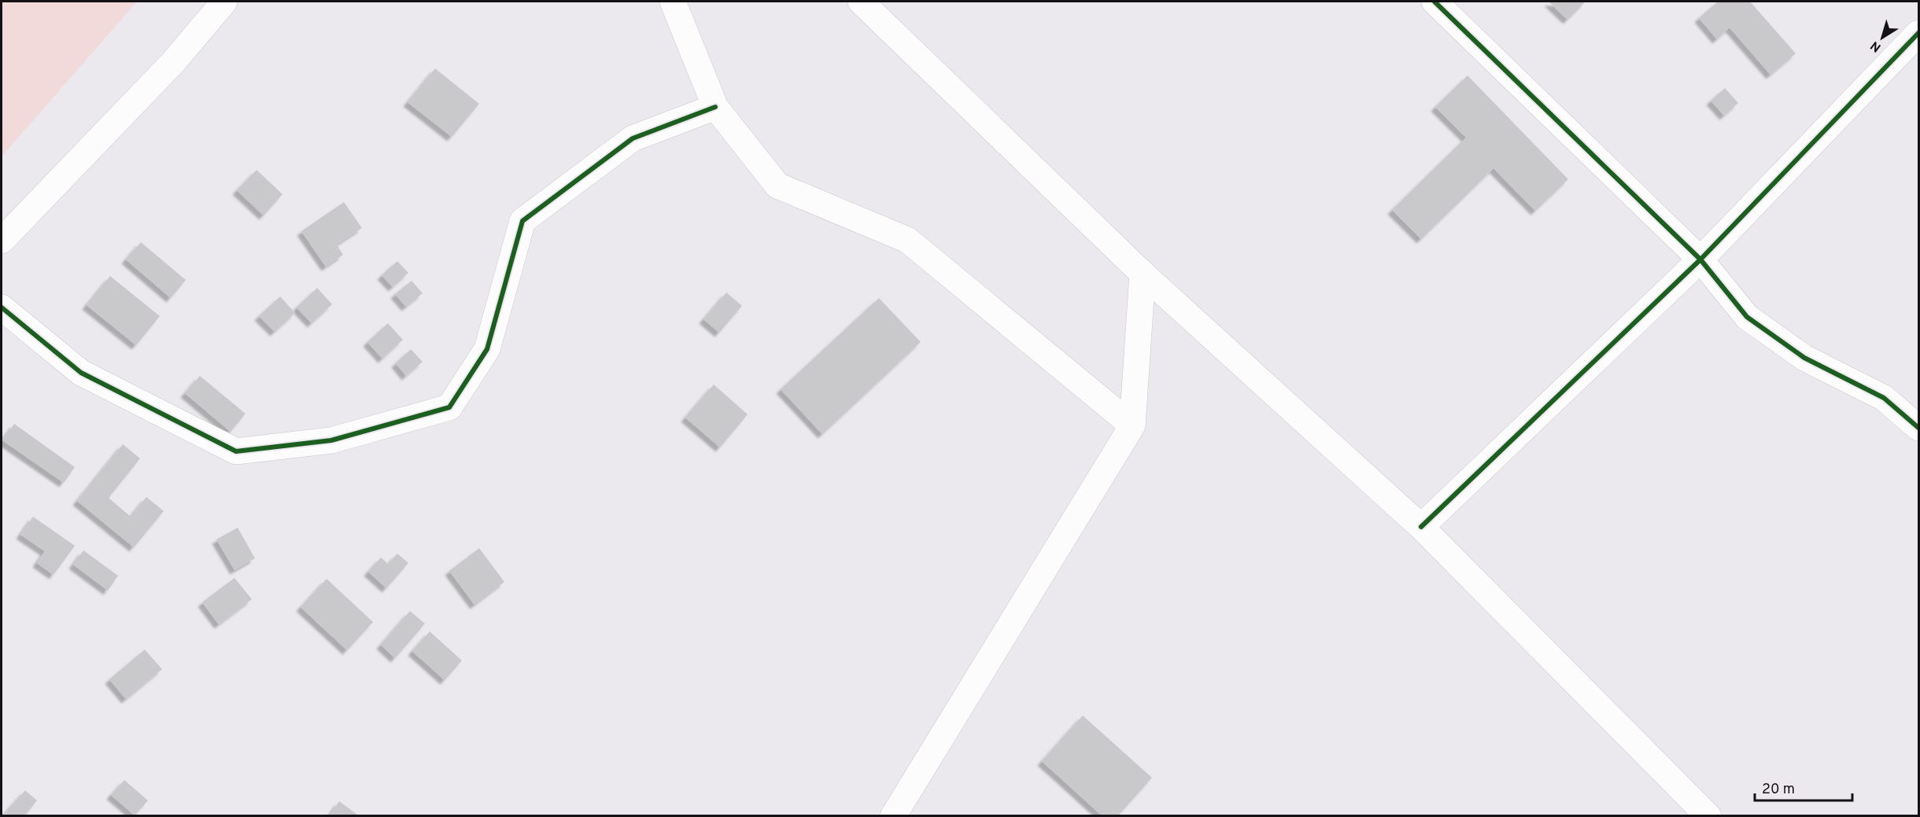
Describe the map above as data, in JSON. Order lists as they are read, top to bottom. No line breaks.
{"scale_bar":"20 m","north":"bottom left"}
